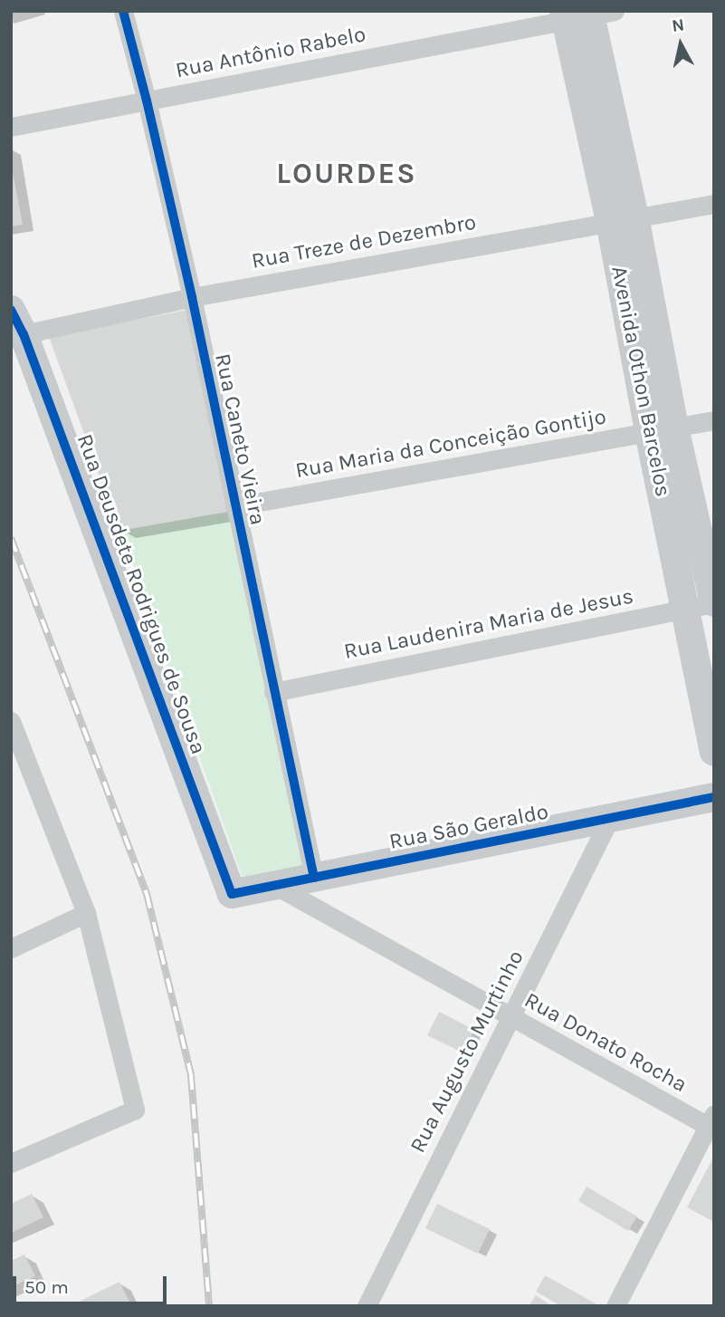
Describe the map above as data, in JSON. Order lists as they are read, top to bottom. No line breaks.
{"streets":{"street":["Rua Antônio Rabelo","Rua Treze de Dezembro","Avenida Othon Barcelos","Rua Caneto Vieira","Rua Maria da Conceição Gontijo","Rua Deusdete Rodrigues de Sousa","Rua Laudenira Maria de Jesus","Rua São Geraldo","Rua Donato Rocha","Rua Augusto Murtinho"]},"crossings":[["Rua Antônio Rabelo","Avenida Othon Barcelos"],["Rua Antônio Rabelo","Rua Caneto Vieira"],["Rua Treze de Dezembro","Avenida Othon Barcelos"],["Rua Treze de Dezembro","Rua Caneto Vieira"],["Rua Treze de Dezembro","Rua Deusdete Rodrigues de Sousa"],["Avenida Othon Barcelos","Rua Maria da Conceição Gontijo"],["Avenida Othon Barcelos","Rua Laudenira Maria de Jesus"],["Rua Caneto Vieira","Rua Maria da Conceição Gontijo"],["Rua Caneto Vieira","Rua Laudenira Maria de Jesus"],["Rua Caneto Vieira","Rua São Geraldo"],["Rua Deusdete Rodrigues de Sousa","Rua São Geraldo"],["Rua São Geraldo","Rua Donato Rocha"],["Rua São Geraldo","Rua Augusto Murtinho"],["Rua Donato Rocha","Rua Augusto Murtinho"]],"districts":["LOURDES"],"scale_bar":"50 m","north":"top"}
